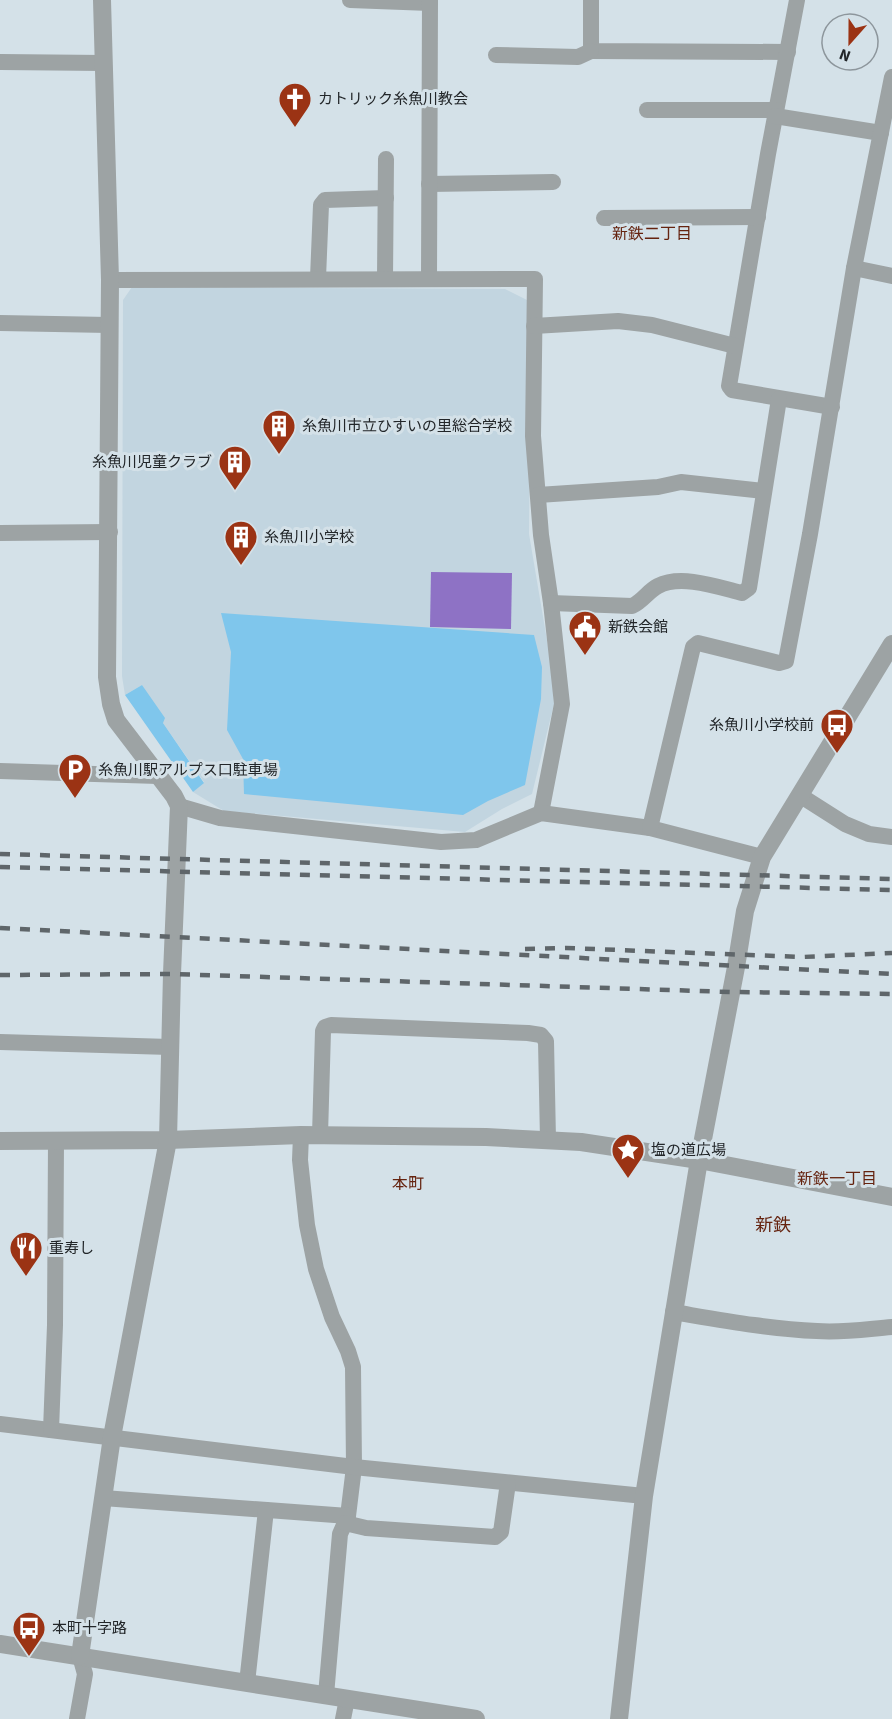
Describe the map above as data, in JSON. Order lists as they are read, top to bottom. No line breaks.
{"districts":["新鉄二丁目","新鉄一丁目","本町","新鉄"],"places":{"church":["カトリック糸魚川教会"],"building":["糸魚川市立ひすいの里総合学校","糸魚川児童クラブ","糸魚川小学校"],"public building":["新鉄会館"],"bus stop":["糸魚川小学校前","本町十字路"],"parking":["糸魚川駅アルプス口駐車場"],"place":["塩の道広場"],"restaurant":["重寿し"]},"north":"bottom"}
